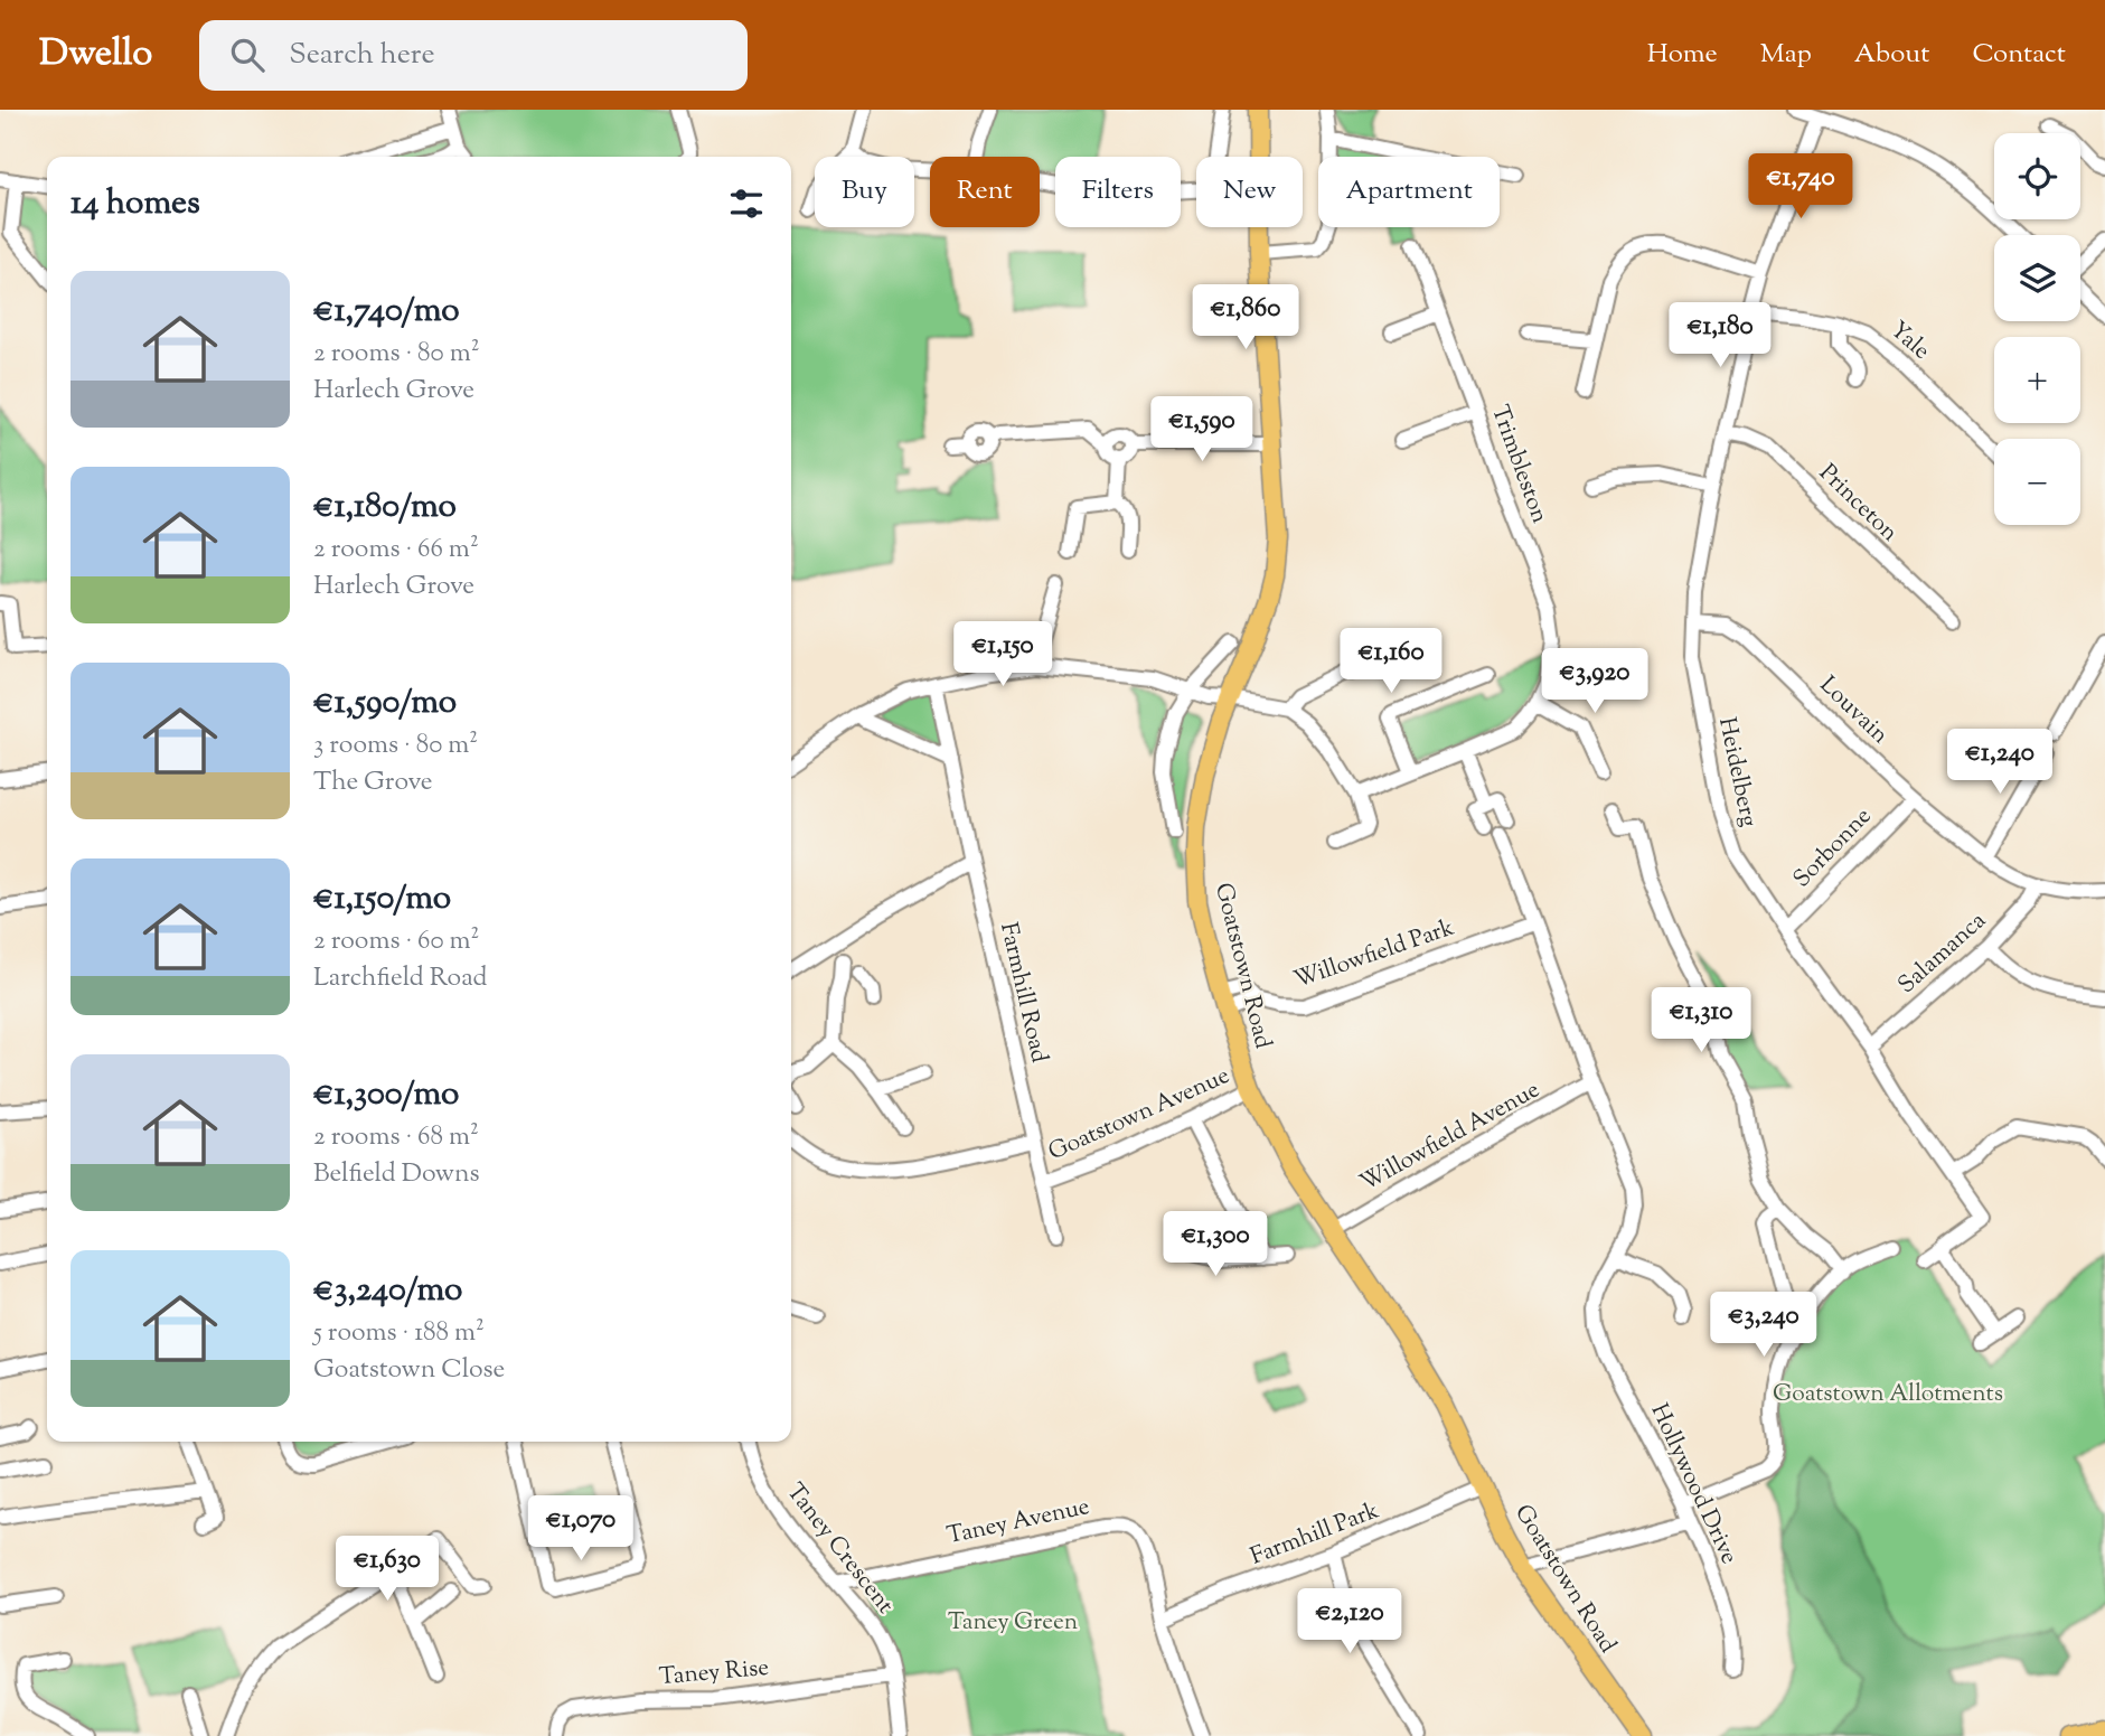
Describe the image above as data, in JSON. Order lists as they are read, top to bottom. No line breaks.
{"streets":{"main road":["Goatstown Road"],"street":["Yale","Trimbleston","Princeton","Louvain","Heidelberg","Sorbonne","Salamanca","Willowfield Park","Farmhill Road","Goatstown Avenue","Willowfield Avenue","Hollywood Drive","Taney Avenue","Farmhill Park","Taney Crescent","Taney Rise"]},"crossings":[["Yale","Heidelberg"],["Princeton","Heidelberg"],["Louvain","Heidelberg"],["Louvain","Sorbonne"],["Louvain","Salamanca"],["Heidelberg","Sorbonne"],["Heidelberg","Salamanca"],["Willowfield Park","Goatstown Road"],["Willowfield Park","Hollywood Drive"],["Goatstown Road","Goatstown Avenue"],["Goatstown Road","Willowfield Avenue"],["Goatstown Road","Farmhill Park"],["Farmhill Road","Goatstown Avenue"],["Willowfield Avenue","Hollywood Drive"],["Taney Avenue","Farmhill Park"],["Taney Avenue","Taney Crescent"],["Taney Crescent","Taney Rise"]],"parks":["Goatstown Allotments","Taney Green"],"page":{"header":"Dwello","search":"Search here","nav":["Home","Map","About","Contact"],"map_buttons":["+","−"],"price":["€1,740","€1,860","€1,180","€1,590","€1,150","€1,160","€3,920","€1,240","€1,310","€1,300","€3,240","€1,070","€1,630","€2,120"],"chip":["Buy","Rent","Filters","New","Apartment"],"heading":"14 homes","list":[{"name":"€1,740/mo","note":"2 rooms · 80 m² · Harlech Grove"},{"name":"€1,180/mo","note":"2 rooms · 66 m² · Harlech Grove"},{"name":"€1,590/mo","note":"3 rooms · 80 m² · The Grove"},{"name":"€1,150/mo","note":"2 rooms · 60 m² · Larchfield Road"},{"name":"€1,300/mo","note":"2 rooms · 68 m² · Belfield Downs"},{"name":"€3,240/mo","note":"5 rooms · 188 m² · Goatstown Close"}]}}
